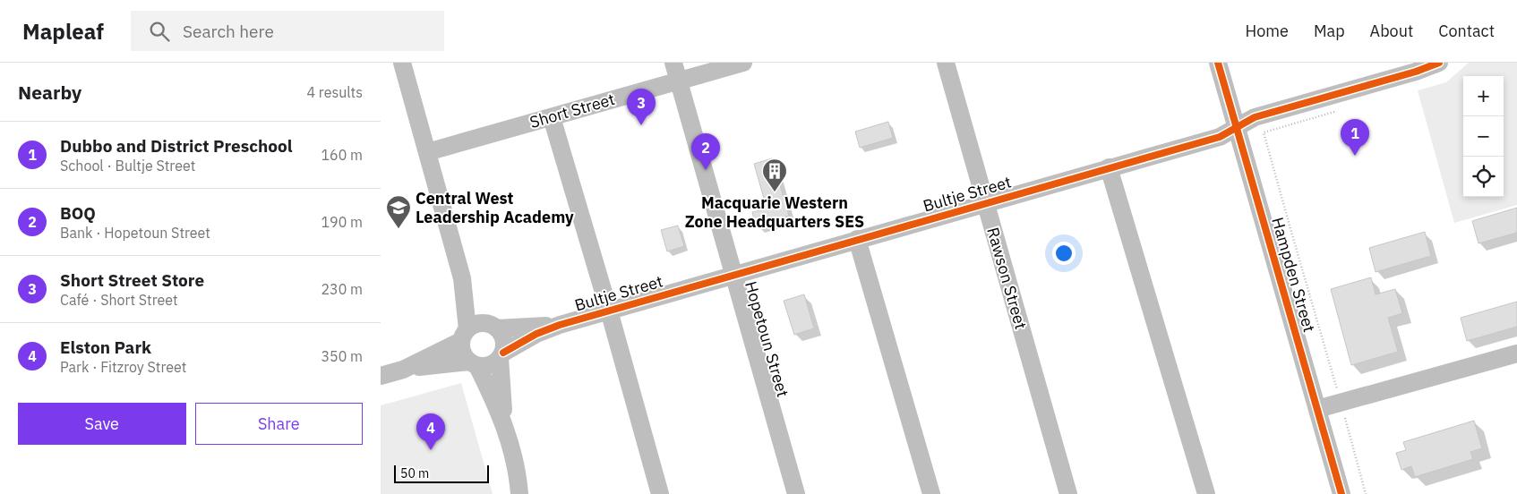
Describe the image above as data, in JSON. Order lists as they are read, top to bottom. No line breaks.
{"streets":{"street":["Short Street","Bultje Street","Hampden Street","Rawson Street","Hopetoun Street"]},"crossings":[["Short Street","Hopetoun Street"],["Bultje Street","Hampden Street"],["Bultje Street","Rawson Street"],["Bultje Street","Hopetoun Street"]],"places":{"building":["Macquarie Western Zone Headquarters SES"],"school or university":["Central West Leadership Academy"]},"scale_bar":"50 m","page":{"header":"Mapleaf","search":"Search here","nav":["Home","Map","About","Contact"],"heading":["Nearby","4 results"],"map_buttons":["+","−"],"pins":["3","1","2","4"],"list":[{"mark":"1","name":"Dubbo and District Preschool","note":"School · Bultje Street","value":"160 m"},{"mark":"2","name":"BOQ","note":"Bank · Hopetoun Street","value":"190 m"},{"mark":"3","name":"Short Street Store","note":"Café · Short Street","value":"230 m"},{"mark":"4","name":"Elston Park","note":"Park · Fitzroy Street","value":"350 m"}],"buttons":["Save","Share"],"scale":"50 m"}}
